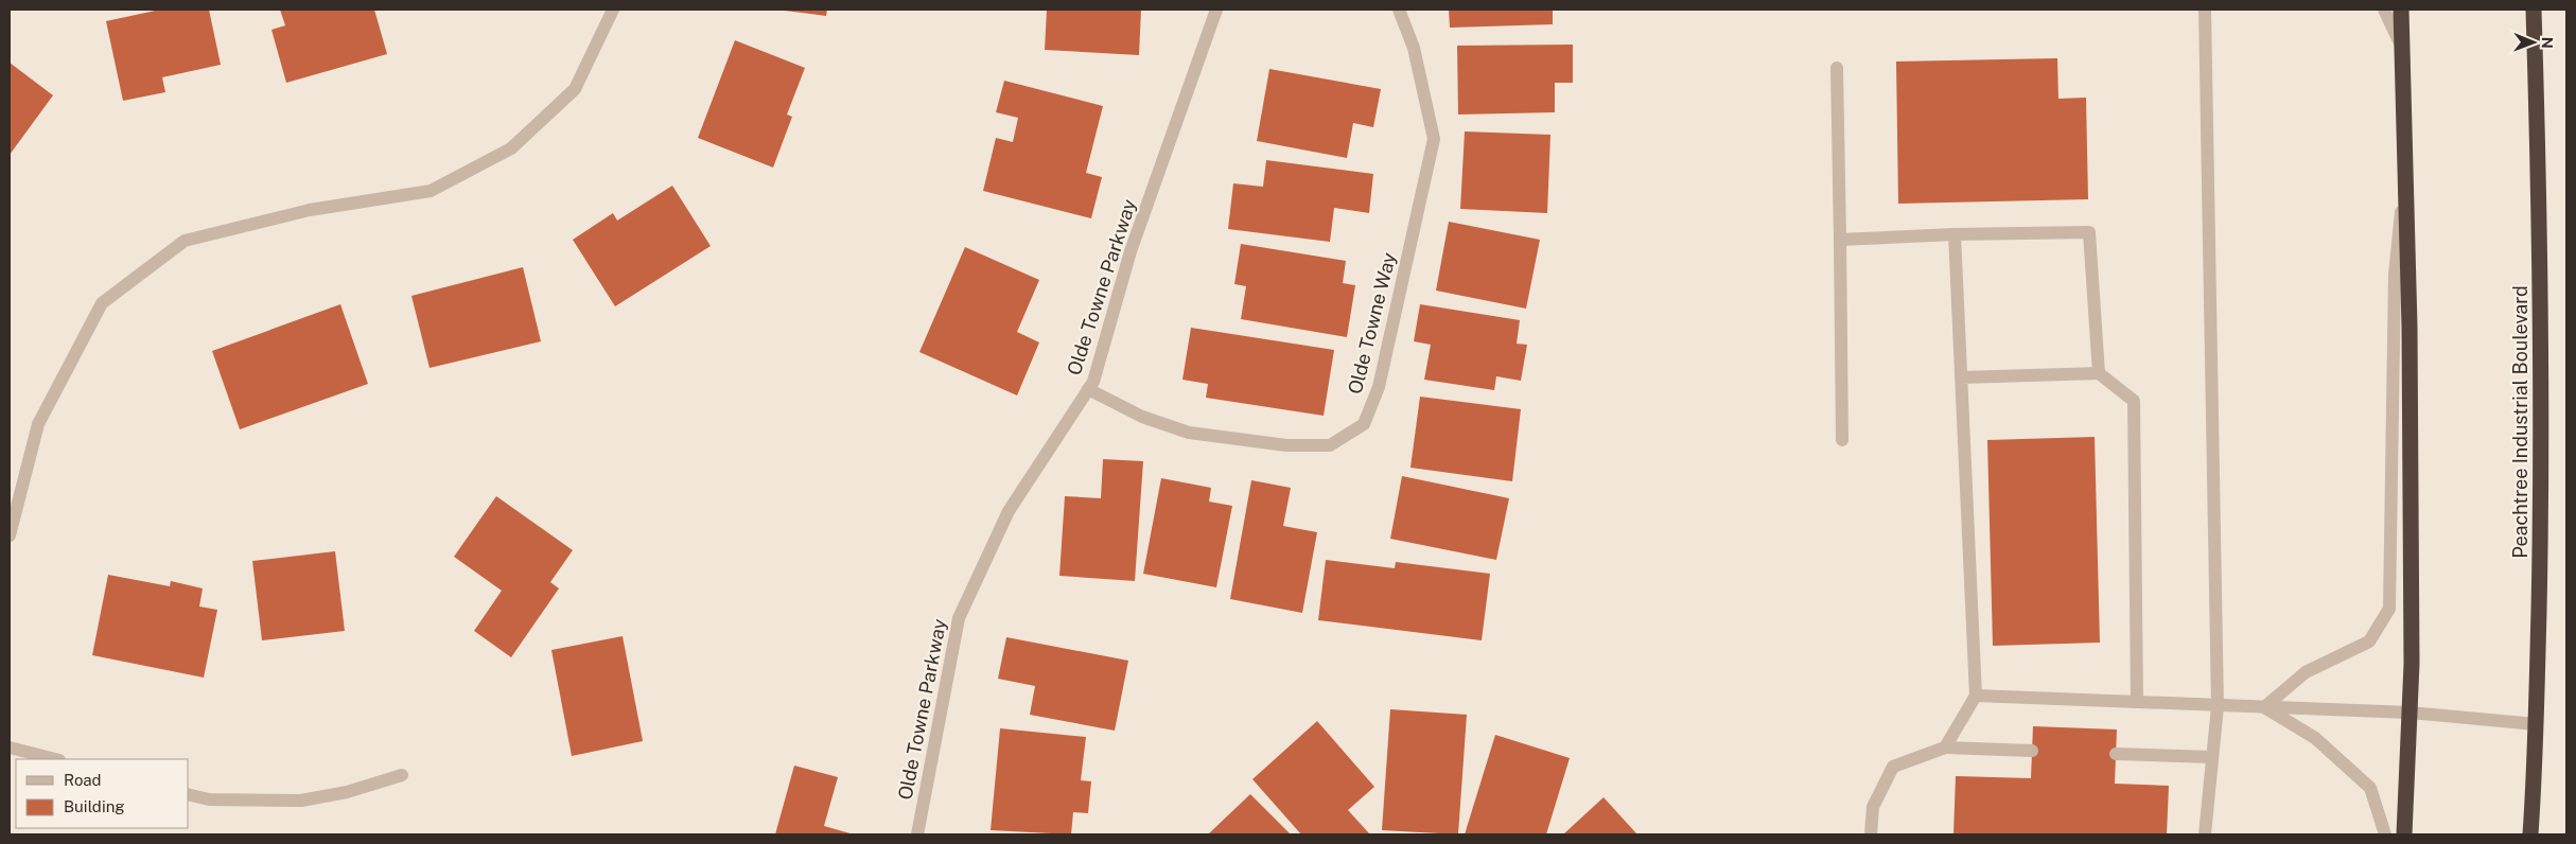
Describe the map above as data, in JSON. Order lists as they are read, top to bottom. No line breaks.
{"streets":{"highway":["Peachtree Industrial Boulevard"],"street":["Olde Towne Parkway","Olde Towne Way"]},"crossings":[["Olde Towne Parkway","Olde Towne Way"]],"legend":["Road","Building"],"north":"right"}
